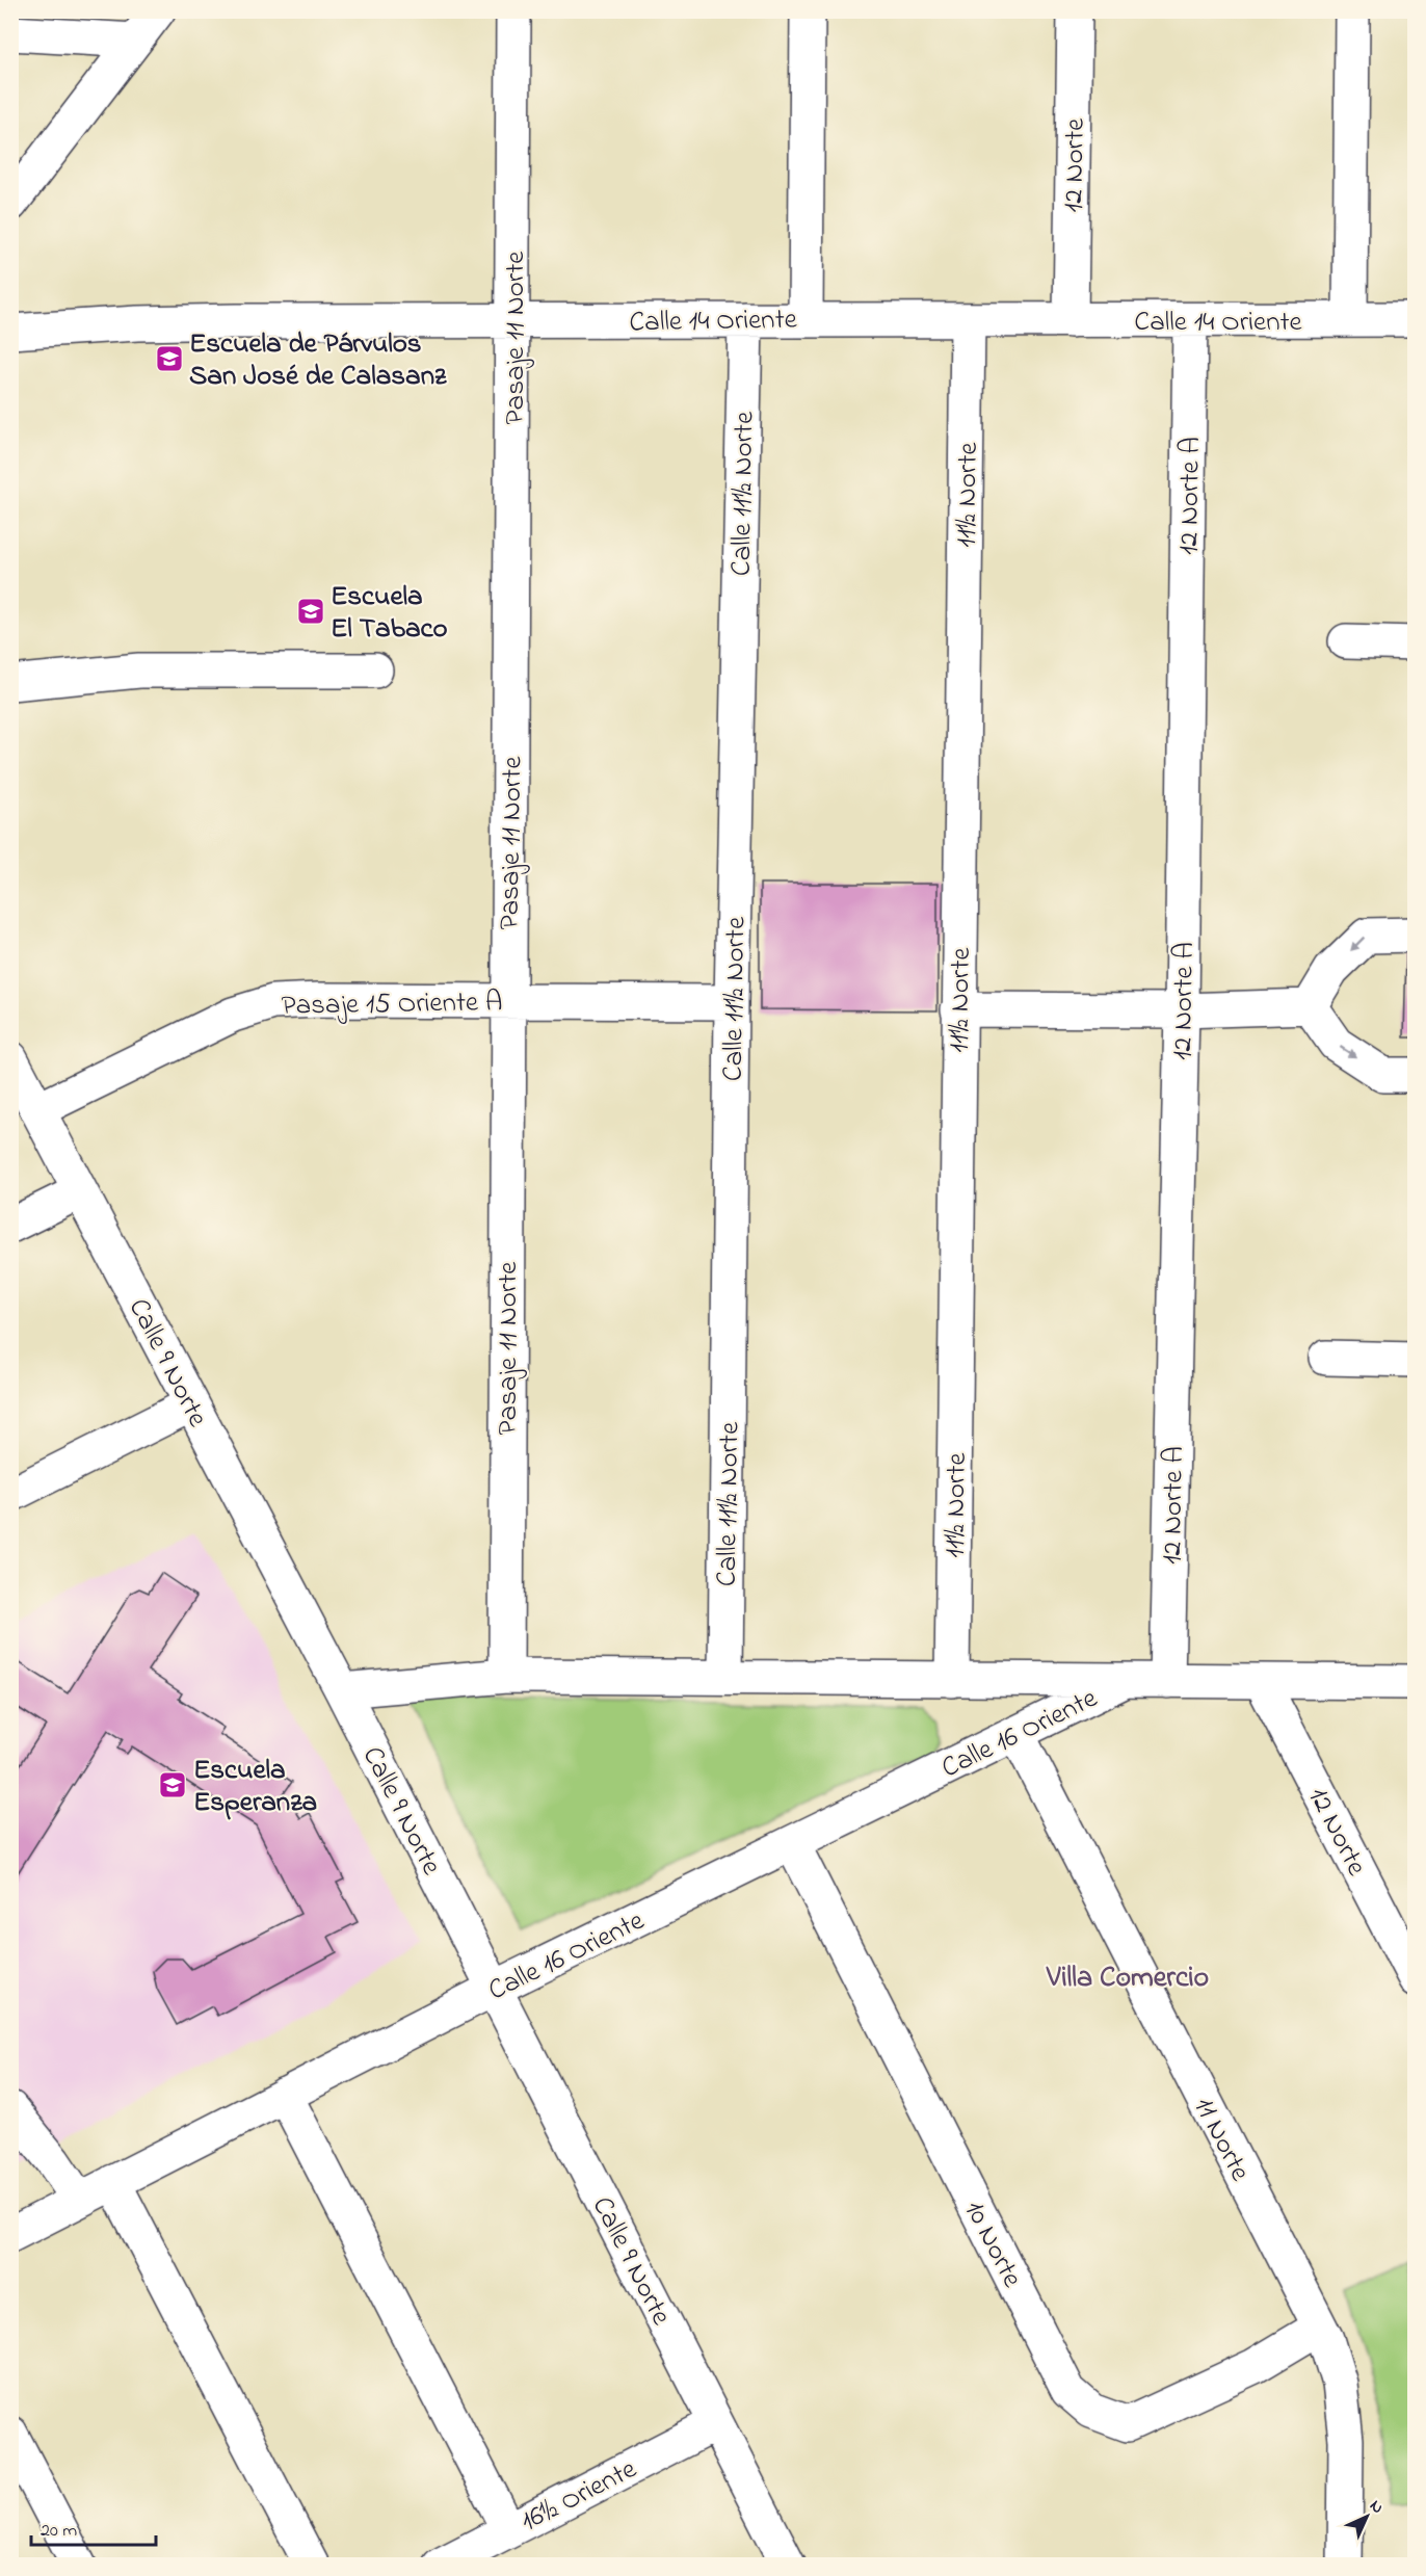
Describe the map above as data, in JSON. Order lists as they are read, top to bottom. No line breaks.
{"streets":{"street":["12 Norte","Calle 14 Oriente","Pasaje 11 Norte","Calle 11½ Norte","11½ Norte","12 Norte A","Pasaje 15 Oriente A","Calle 9 Norte","Calle 16 Oriente","11 Norte","10 Norte","16½ Oriente"]},"crossings":[["12 Norte","Calle 14 Oriente"],["12 Norte","Calle 16 Oriente"],["Calle 14 Oriente","Pasaje 11 Norte"],["Calle 14 Oriente","Calle 11½ Norte"],["Calle 14 Oriente","11½ Norte"],["Calle 14 Oriente","12 Norte A"],["Pasaje 11 Norte","Pasaje 15 Oriente A"],["Pasaje 11 Norte","Calle 16 Oriente"],["Calle 11½ Norte","Pasaje 15 Oriente A"],["Calle 11½ Norte","Calle 16 Oriente"],["11½ Norte","Calle 16 Oriente"],["12 Norte A","Calle 16 Oriente"],["Pasaje 15 Oriente A","Calle 9 Norte"],["Calle 9 Norte","Calle 16 Oriente"],["Calle 9 Norte","16½ Oriente"],["Calle 16 Oriente","11 Norte"],["Calle 16 Oriente","10 Norte"],["11 Norte","10 Norte"]],"districts":["Villa Comercio"],"places":{"school or university":["Escuela de Párvulos San José de Calasanz","Escuela El Tabaco","Escuela Esperanza"]},"scale_bar":"20 m","north":"top right"}
